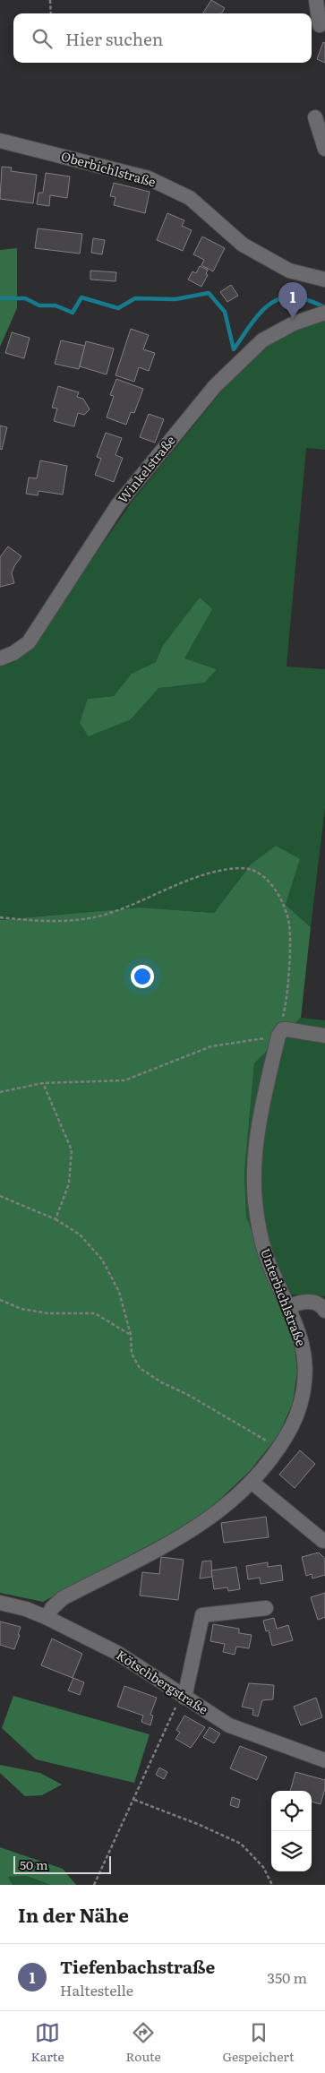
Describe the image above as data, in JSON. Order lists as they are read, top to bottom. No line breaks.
{"streets":{"street":["Oberbichlstraße","Winkelstraße","Unterbichlstraße","Kötschbergstraße"]},"crossings":[["Unterbichlstraße","Kötschbergstraße"]],"scale_bar":"50 m","page":{"search":"Hier suchen","pins":"1","scale":"50 m","heading":"In der Nähe","list":[{"mark":"1","name":"Tiefenbachstraße","note":"Haltestelle","value":"350 m"}],"nav":["Karte","Route","Gespeichert"]}}
